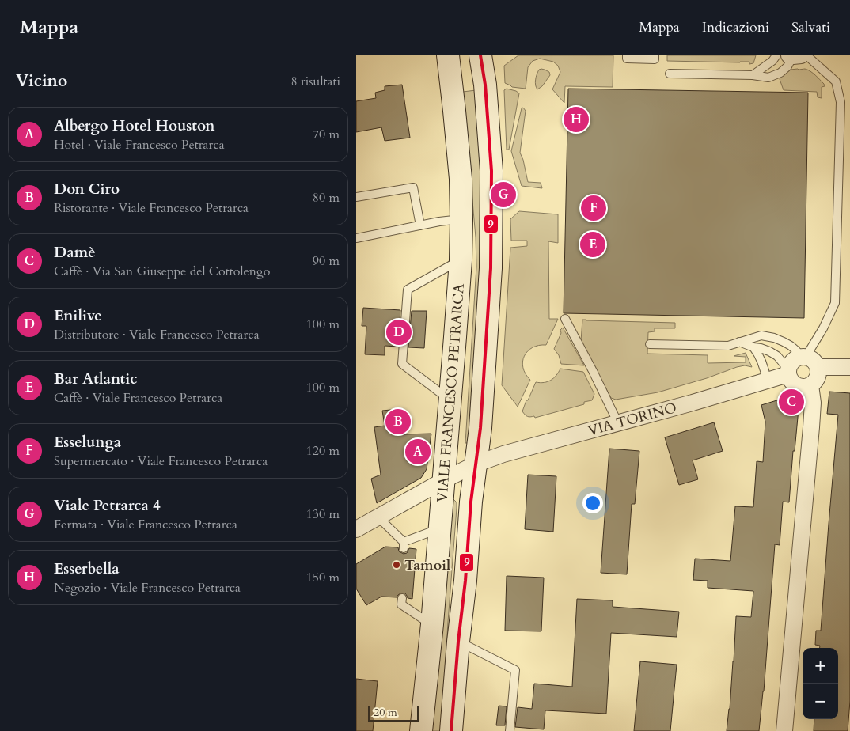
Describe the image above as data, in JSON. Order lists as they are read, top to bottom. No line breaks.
{"streets":{"main road":["VIALE FRANCESCO PETRARCA"],"street":["VIA TORINO"]},"crossings":[["VIALE FRANCESCO PETRARCA","VIA TORINO"]],"places":["Tamoil"],"lines":["transit line 9"],"scale_bar":"20 m","page":{"header":"Mappa","nav":["Mappa","Indicazioni","Salvati"],"heading":["Vicino","8 risultati"],"pins":["H","G","F","E","D","C","B","A"],"list":[{"mark":"A","name":"Albergo Hotel Houston","note":"Hotel · Viale Francesco Petrarca","value":"70 m"},{"mark":"B","name":"Don Ciro","note":"Ristorante · Viale Francesco Petrarca","value":"80 m"},{"mark":"C","name":"Damè","note":"Caffè · Via San Giuseppe del Cottolengo","value":"90 m"},{"mark":"D","name":"Enilive","note":"Distributore · Viale Francesco Petrarca","value":"100 m"},{"mark":"E","name":"Bar Atlantic","note":"Caffè · Viale Francesco Petrarca","value":"100 m"},{"mark":"F","name":"Esselunga","note":"Supermercato · Viale Francesco Petrarca","value":"120 m"},{"mark":"G","name":"Viale Petrarca 4","note":"Fermata · Viale Francesco Petrarca","value":"130 m"},{"mark":"H","name":"Esserbella","note":"Negozio · Viale Francesco Petrarca","value":"150 m"}],"map_buttons":["+","−"],"scale":"20 m"}}
